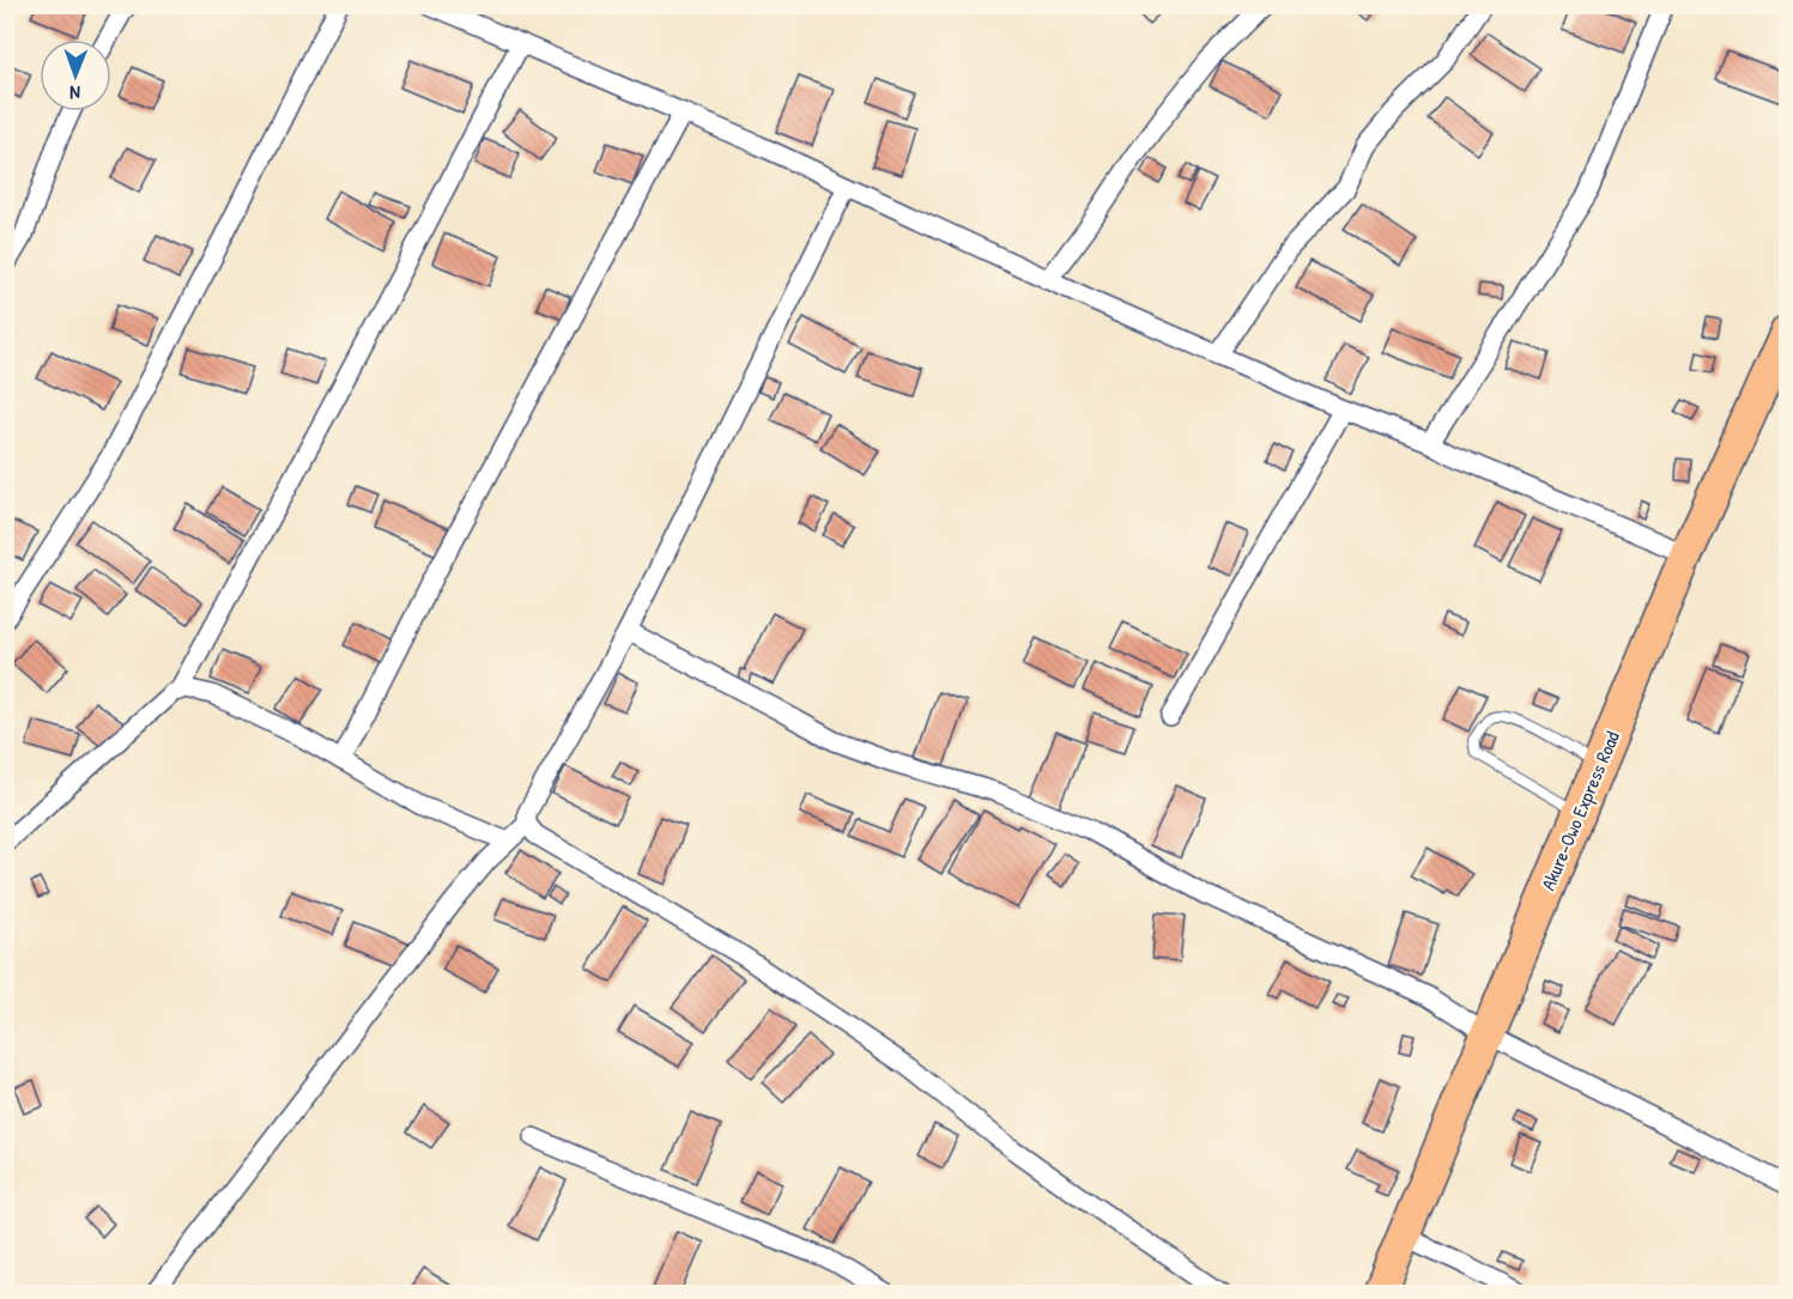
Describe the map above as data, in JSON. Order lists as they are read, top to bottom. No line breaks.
{"streets":{"highway":["Akure-Owo Express Road"]},"north":"bottom"}
